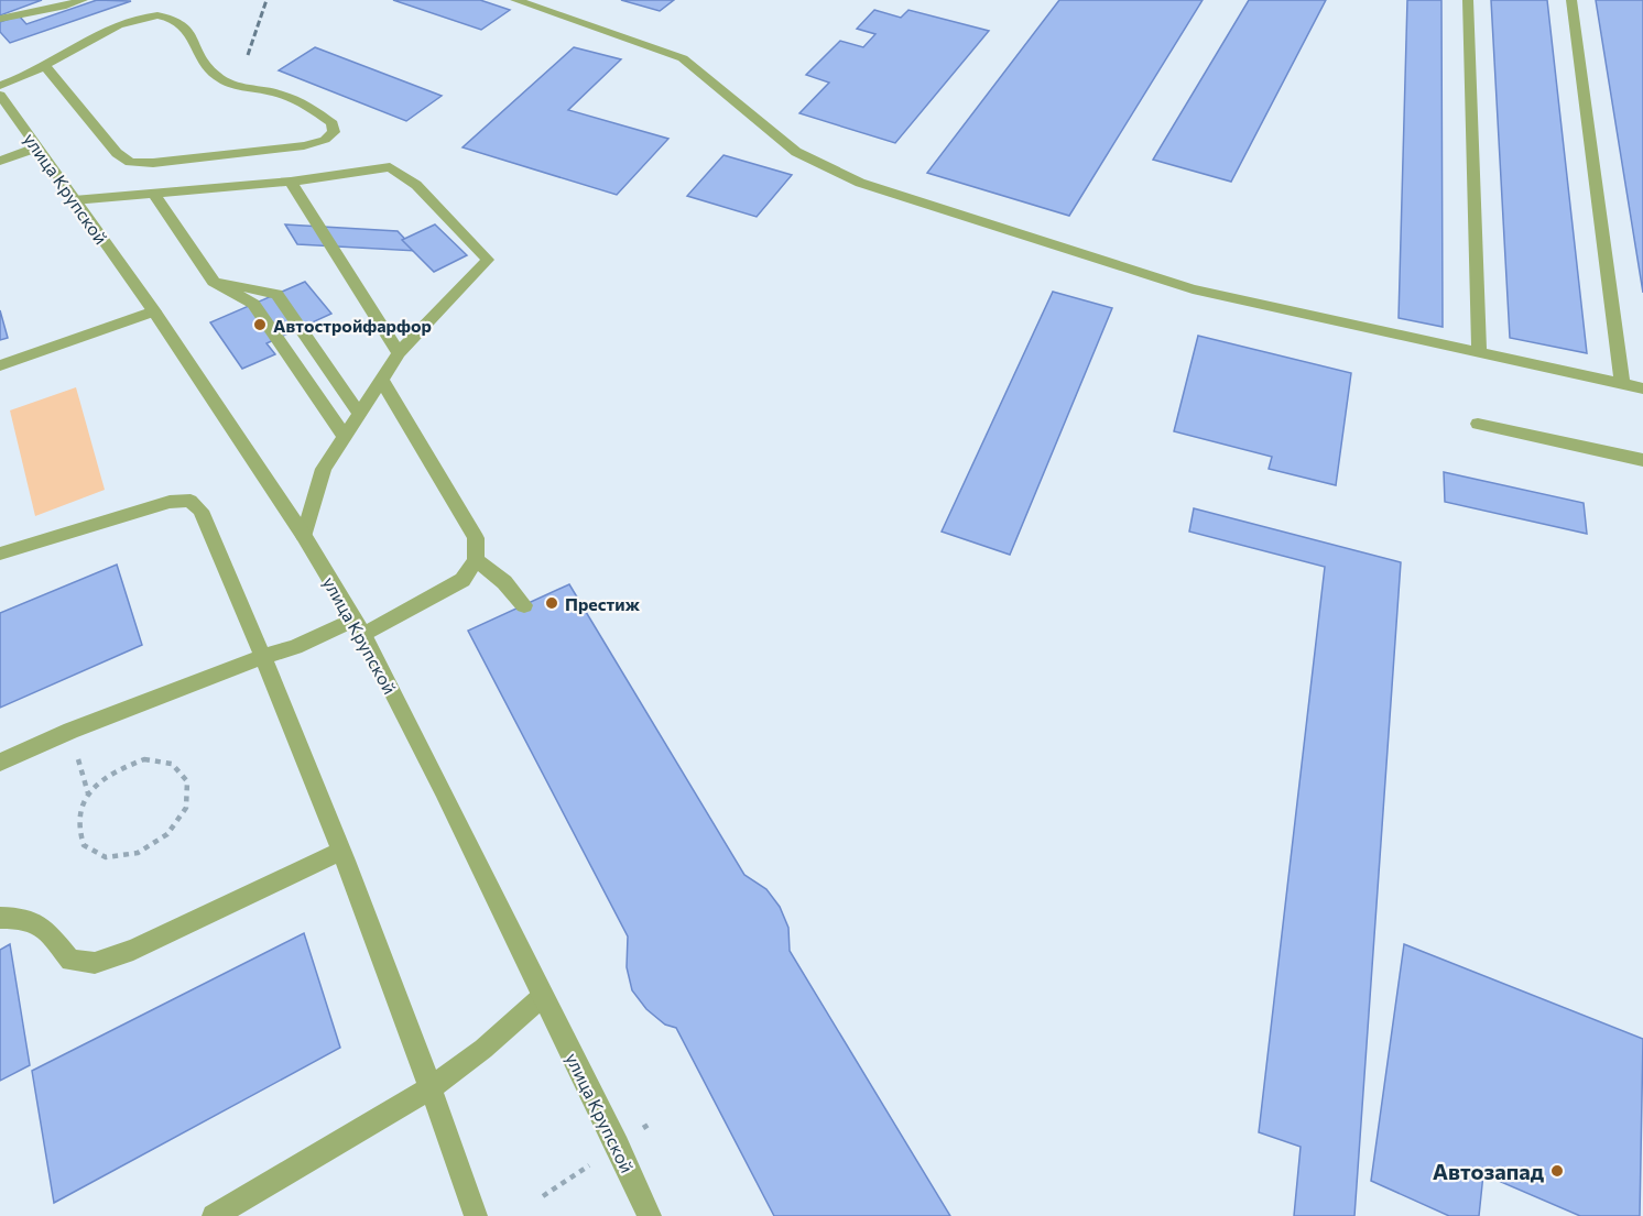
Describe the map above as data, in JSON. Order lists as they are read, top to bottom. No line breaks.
{"streets":{"street":["улица Крупской"]},"places":["Автостройфарфор","Престиж","Автозапад"]}
